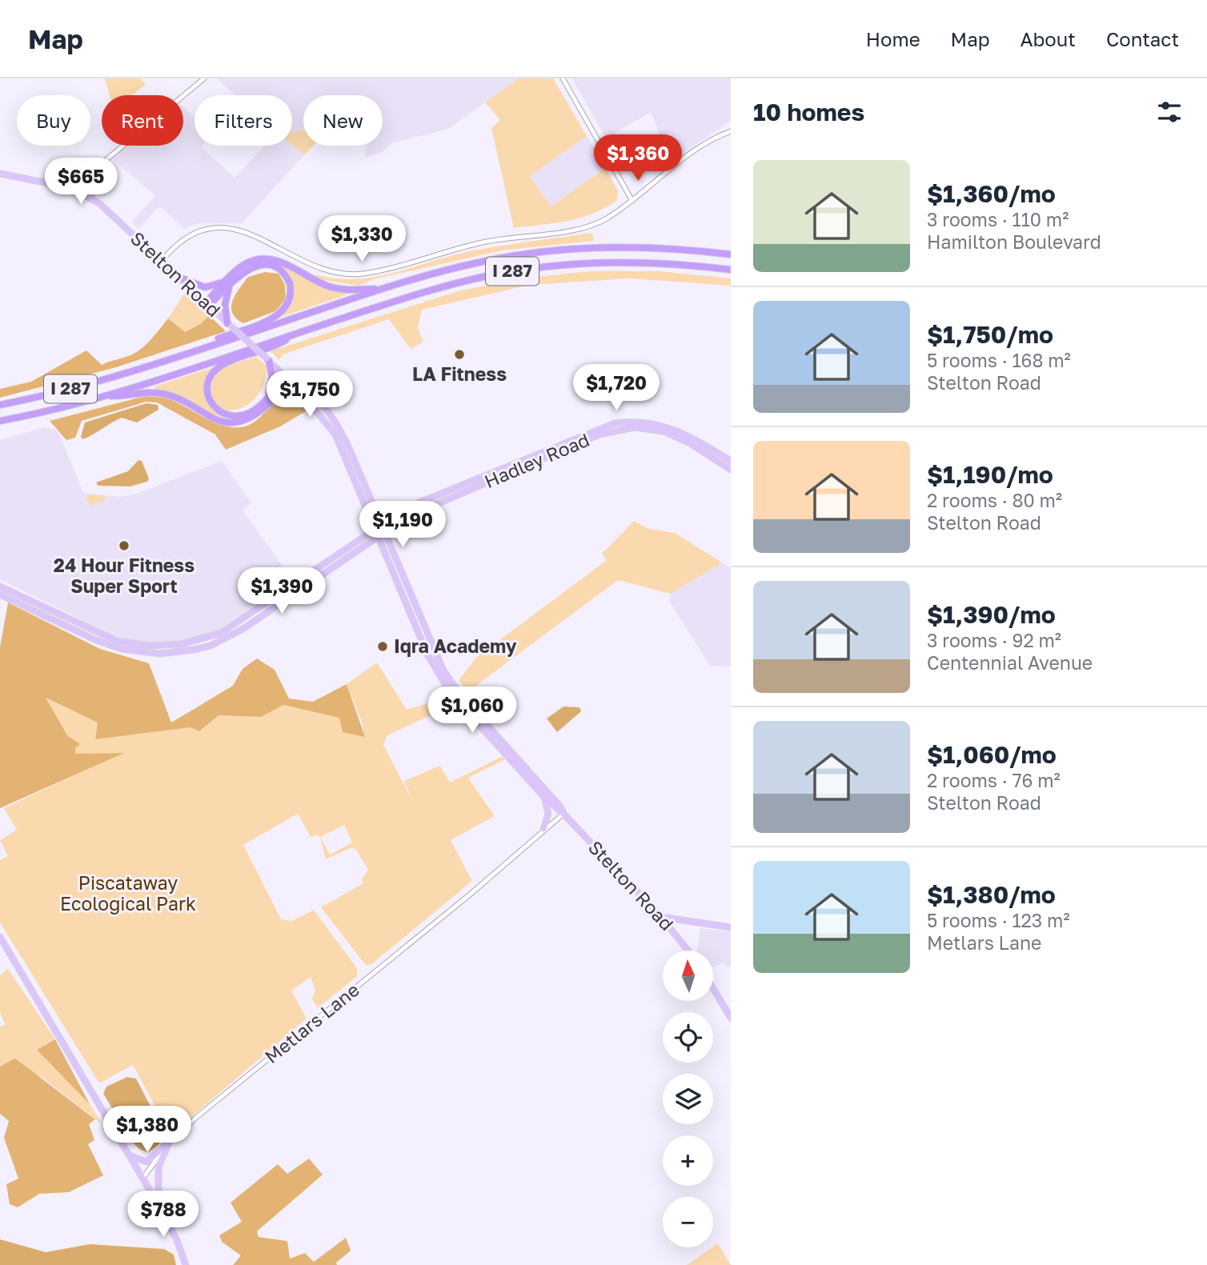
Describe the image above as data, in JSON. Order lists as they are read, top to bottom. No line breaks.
{"streets":{"highway":["I 287"],"main road":["Stelton Road","Hadley Road"],"street":["Metlars Lane"]},"crossings":[["Stelton Road","Hadley Road"],["Stelton Road","Metlars Lane"]],"parks":["Piscataway Ecological Park"],"places":["LA Fitness","24 Hour Fitness Super Sport","Iqra Academy"],"north":"top","page":{"header":"Map","nav":["Home","Map","About","Contact"],"heading":"10 homes","chip":["Buy","Rent","Filters","New"],"price":["$1,360","$665","$1,330","$1,720","$1,750","$1,190","$1,390","$1,060","$1,380","$788"],"list":[{"name":"$1,360/mo","note":"3 rooms · 110 m² · Hamilton Boulevard"},{"name":"$1,750/mo","note":"5 rooms · 168 m² · Stelton Road"},{"name":"$1,190/mo","note":"2 rooms · 80 m² · Stelton Road"},{"name":"$1,390/mo","note":"3 rooms · 92 m² · Centennial Avenue"},{"name":"$1,060/mo","note":"2 rooms · 76 m² · Stelton Road"},{"name":"$1,380/mo","note":"5 rooms · 123 m² · Metlars Lane"}],"map_buttons":["+","−"]}}
